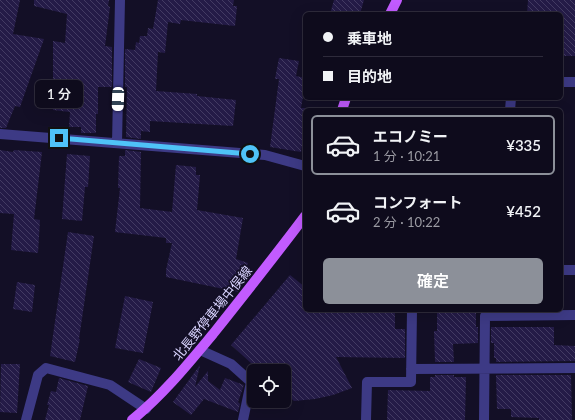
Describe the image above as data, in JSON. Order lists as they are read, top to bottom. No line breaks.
{"streets":{"main road":["北長野停車場中俣線"]},"page":{"banner":["乗車地","目的地"],"bubble":"1 分","list":[{"name":"エコノミー","note":"1 分 · 10:21","value":"¥335"},{"name":"コンフォート","note":"2 分 · 10:22","value":"¥452"}],"buttons":"確定"}}
